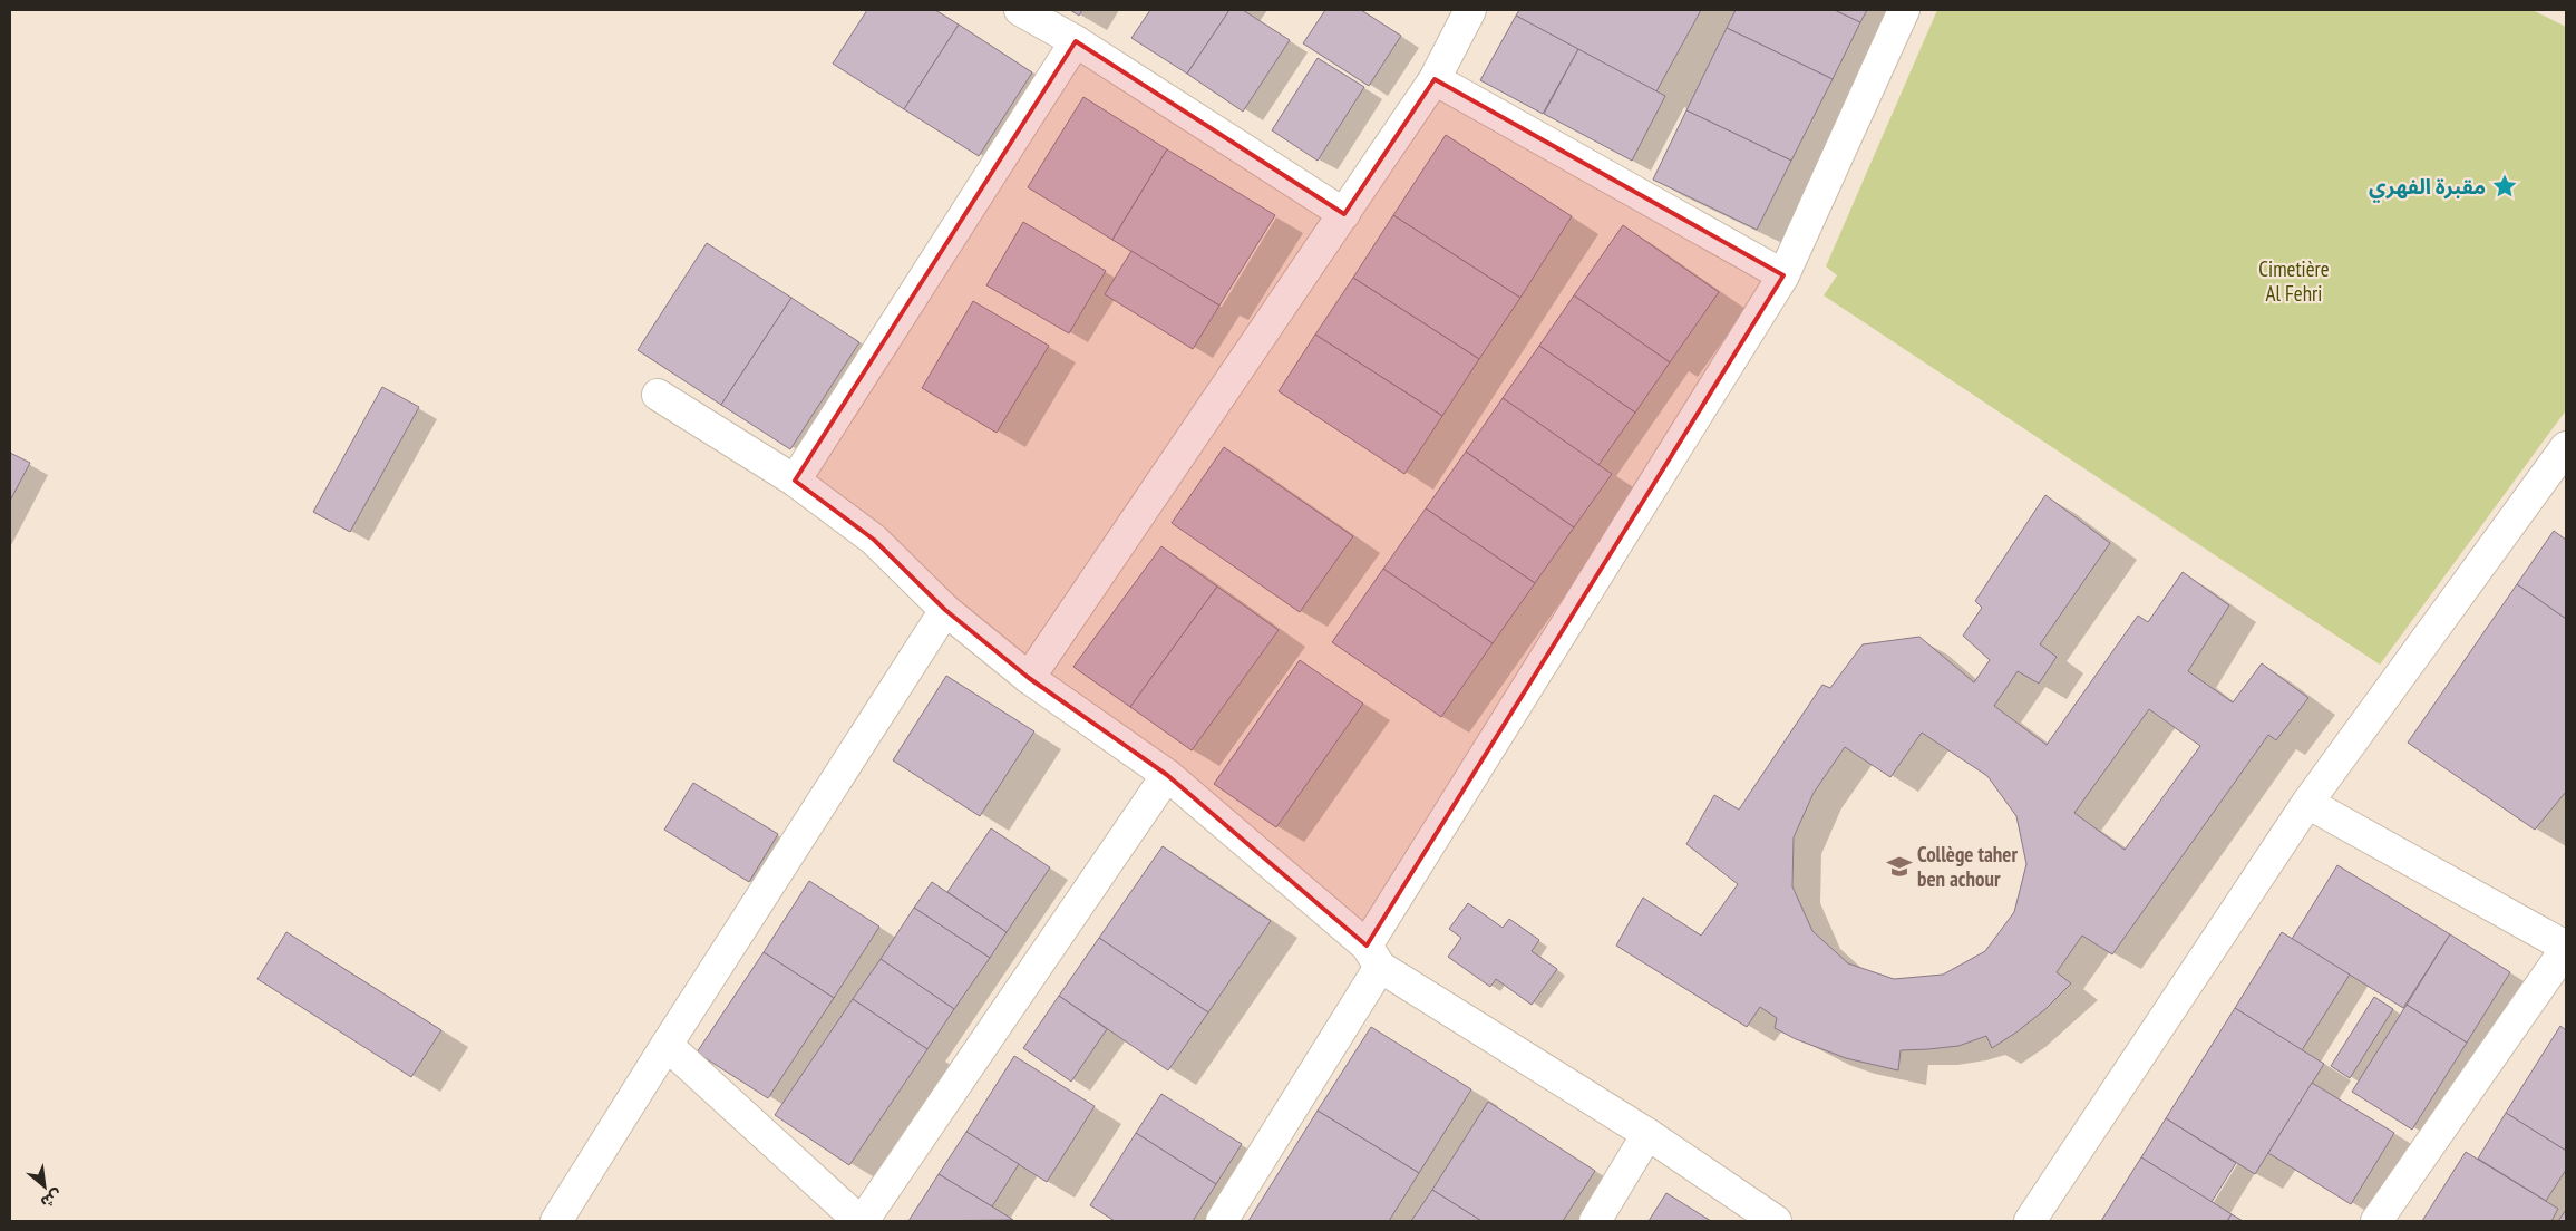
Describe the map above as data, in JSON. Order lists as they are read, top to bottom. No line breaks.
{"parks":["Cimetière Al Fehri"],"places":{"place":["مقبرة الفهري"],"school or university":["Collège taher ben achour"]},"north":"bottom right"}
